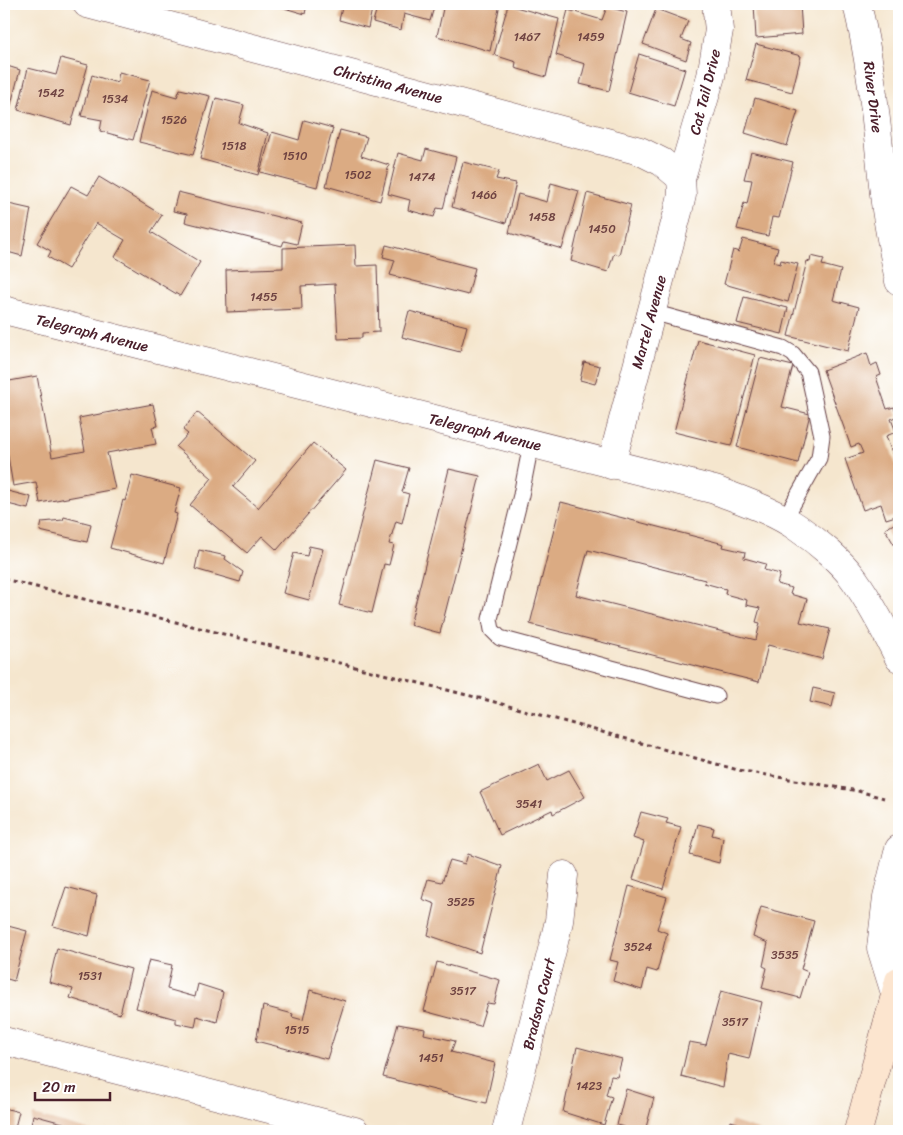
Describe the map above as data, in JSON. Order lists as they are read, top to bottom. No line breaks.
{"streets":{"street":["Christina Avenue","Cat Tail Drive","River Drive","Martel Avenue","Telegraph Avenue","Bradson Court"]},"crossings":[["Christina Avenue","Cat Tail Drive"],["Christina Avenue","Martel Avenue"],["Cat Tail Drive","Martel Avenue"],["Martel Avenue","Telegraph Avenue"]],"house_numbers":["1467","1459","1542","1534","1526","1518","1510","1502","1474","1466","1458","1450","1455","3541","3525","3524","3535","1531","3517","3517","1515","1451","1423"],"scale_bar":"20 m"}
